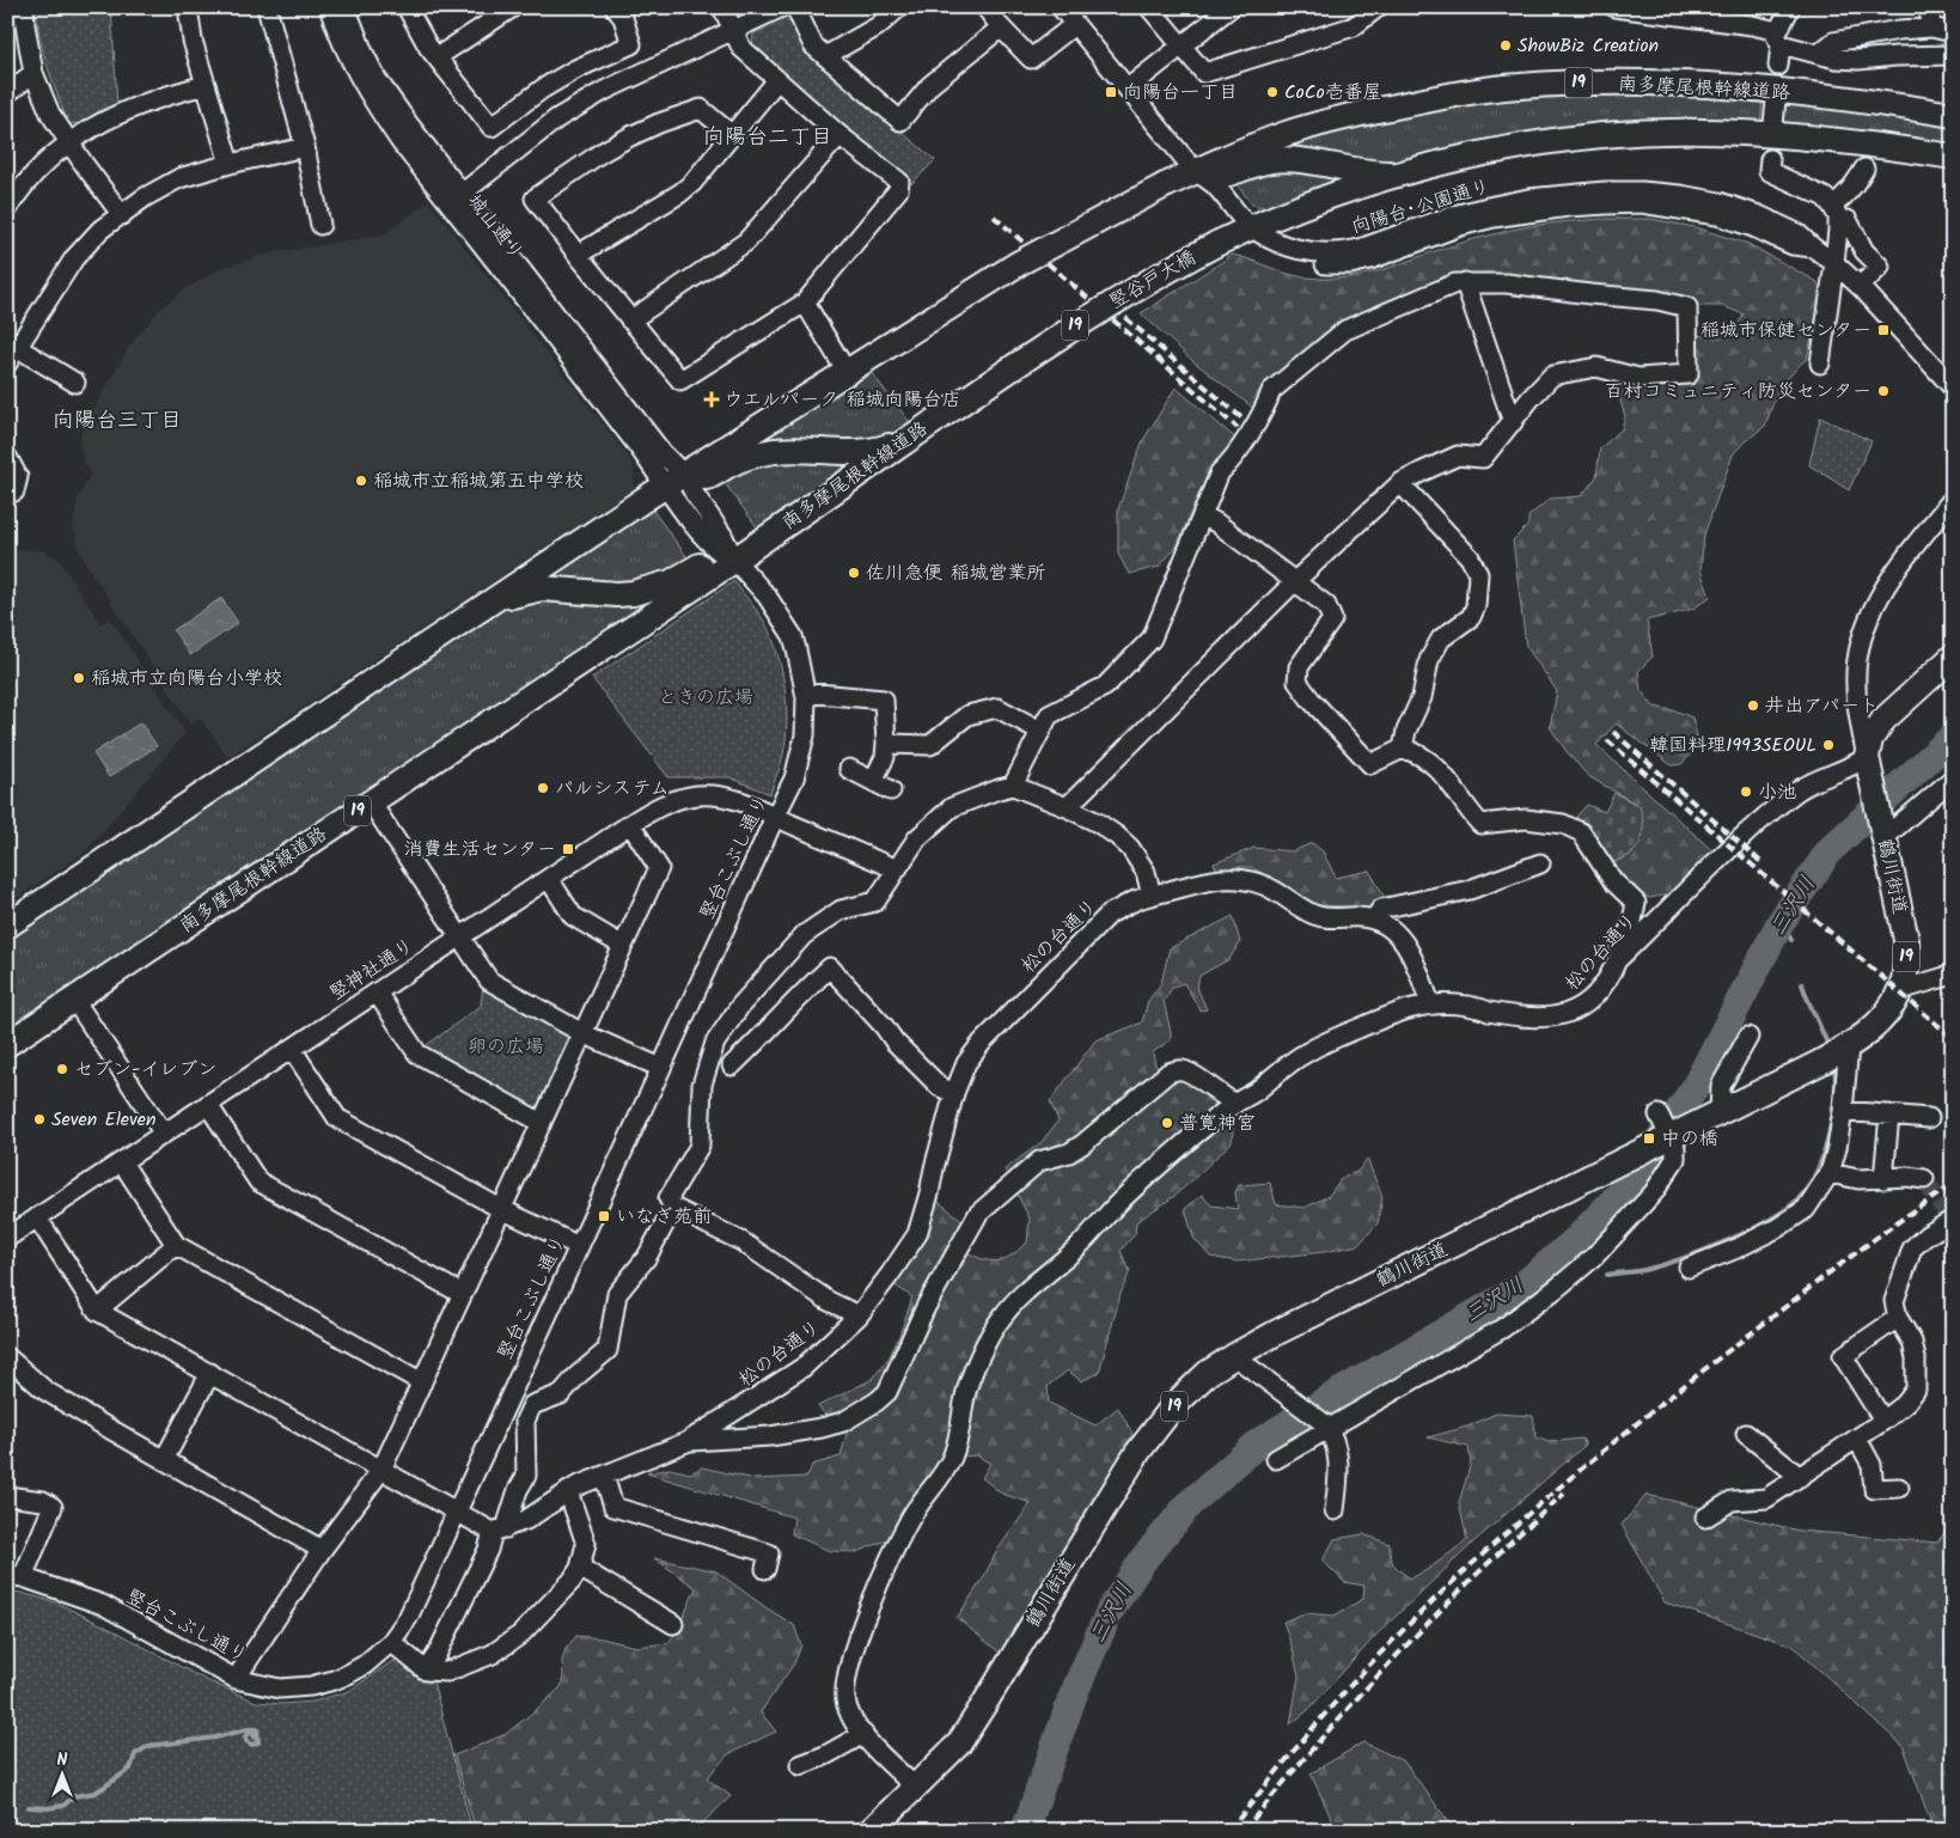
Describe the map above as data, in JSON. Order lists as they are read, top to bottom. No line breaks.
{"streets":{"main road":["19","南多摩尾根幹線道路","竪谷戸大橋","鶴川街道"],"street":["向陽台･公園通り","城山通り","竪台こぶし通り","松の台通り","竪神社通り"]},"crossings":[["19","南多摩尾根幹線道路"],["19","向陽台･公園通り"],["19","城山通り"],["19","竪谷戸大橋"],["南多摩尾根幹線道路","向陽台･公園通り"],["南多摩尾根幹線道路","竪谷戸大橋"],["南多摩尾根幹線道路","竪台こぶし通り"],["向陽台･公園通り","竪谷戸大橋"],["竪台こぶし通り","竪神社通り"],["鶴川街道","松の台通り"]],"districts":["向陽台二丁目","向陽台三丁目"],"water":["三沢川"],"parks":["ときの広場","卵の広場"],"places":{"other":["ShowBiz Creation","CoCo壱番屋","百村コミュニティ防災センター","稲城市立稲城第五中学校","佐川急便 稲城営業所","稲城市立向陽台小学校","井出アパート","韓国料理1993SEOUL","パルシステム","小池","セブン-イレブン","Seven Eleven","普寛神宮"],"transit":["向陽台一丁目","稲城市保健センター","消費生活センター","中の橋","いなぎ苑前"],"health":["ウエルパーク 稲城向陽台店"]},"north":"top"}
